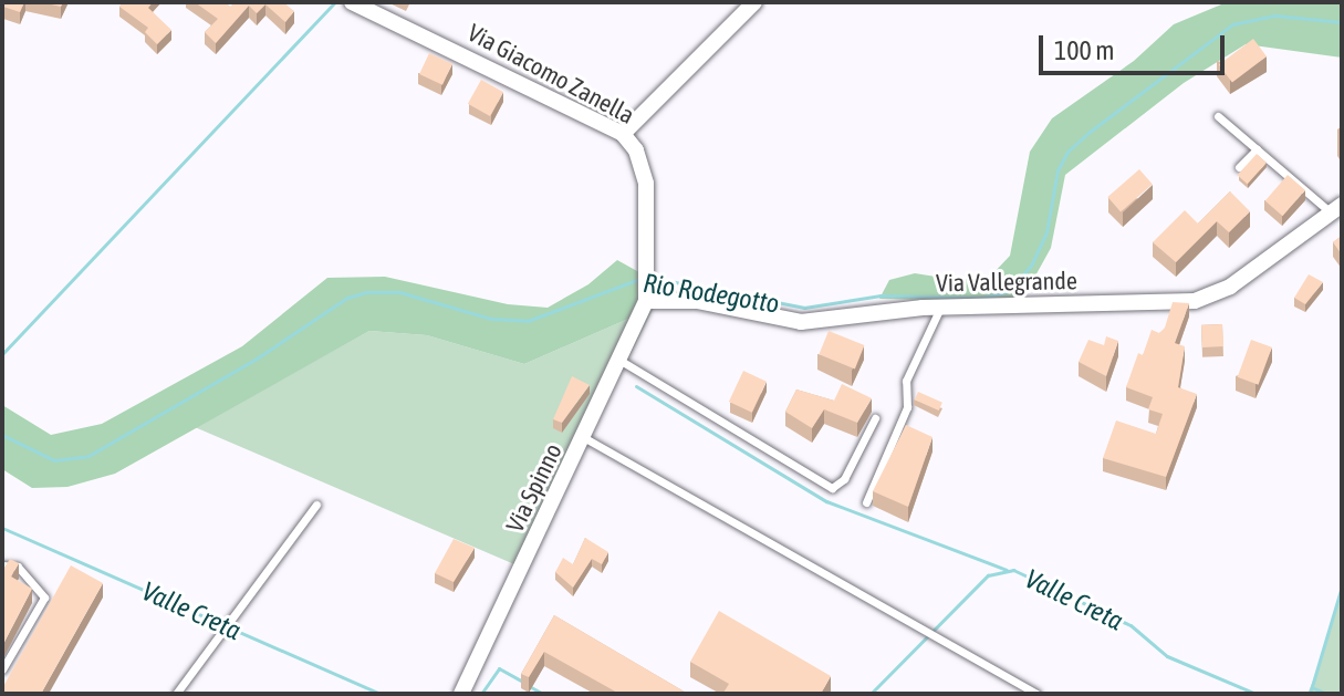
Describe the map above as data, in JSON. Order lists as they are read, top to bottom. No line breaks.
{"streets":{"street":["Via Giacomo Zanella","Via Vallegrande","Via Spinno"]},"crossings":[["Via Giacomo Zanella","Via Vallegrande"],["Via Giacomo Zanella","Via Spinno"],["Via Vallegrande","Via Spinno"]],"water":["Rio Rodegotto","Valle Creta"],"scale_bar":"100 m"}
